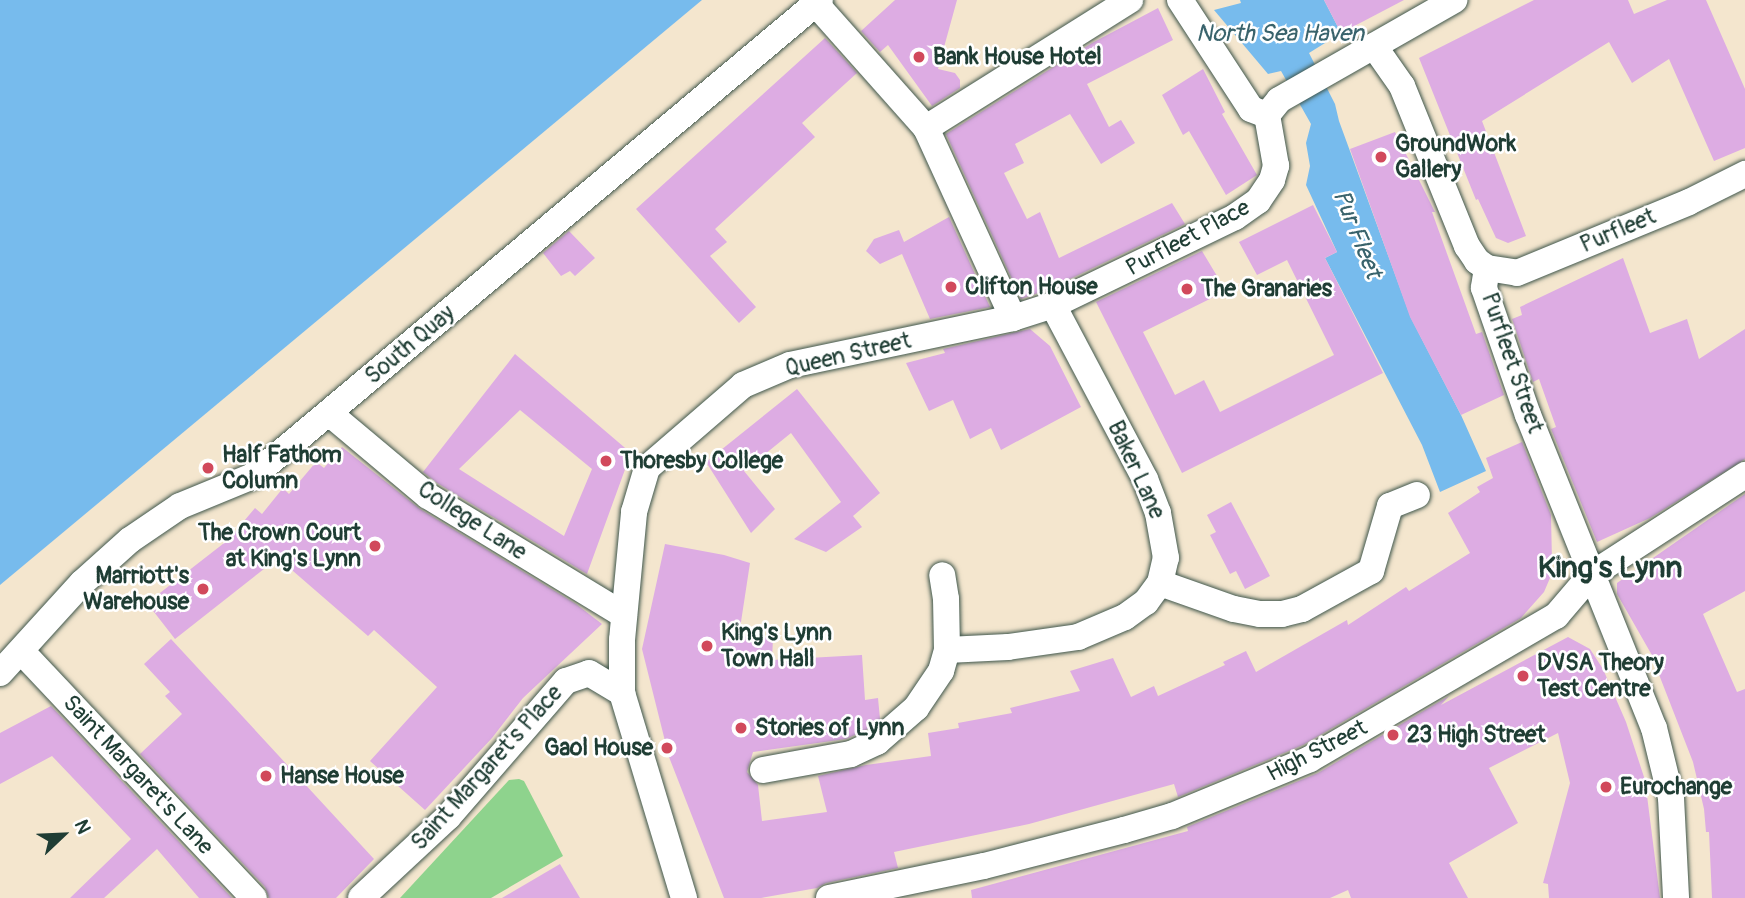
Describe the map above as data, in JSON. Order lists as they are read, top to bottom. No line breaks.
{"streets":{"street":["Purfleet","Purfleet Place","South Quay","Queen Street","Purfleet Street","Baker Lane","College Lane","High Street","Saint Margaret's Place","Saint Margaret's Lane"]},"crossings":[["Purfleet","Purfleet Street"],["Purfleet Place","Queen Street"],["Purfleet Place","Baker Lane"],["South Quay","College Lane"],["South Quay","Saint Margaret's Lane"],["Queen Street","College Lane"],["Queen Street","Saint Margaret's Place"],["Purfleet Street","High Street"]],"districts":["King's Lynn"],"water":["North Sea Haven","Pur Fleet"],"places":["Bank House Hotel","GroundWork Gallery","Clifton House","The Granaries","Thoresby College","Half Fathom Column","The Crown Court at King's Lynn","Marriott's Warehouse","King's Lynn Town Hall","DVSA Theory Test Centre","Stories of Lynn","23 High Street","Gaol House","Hanse House","Eurochange"],"north":"top right"}
